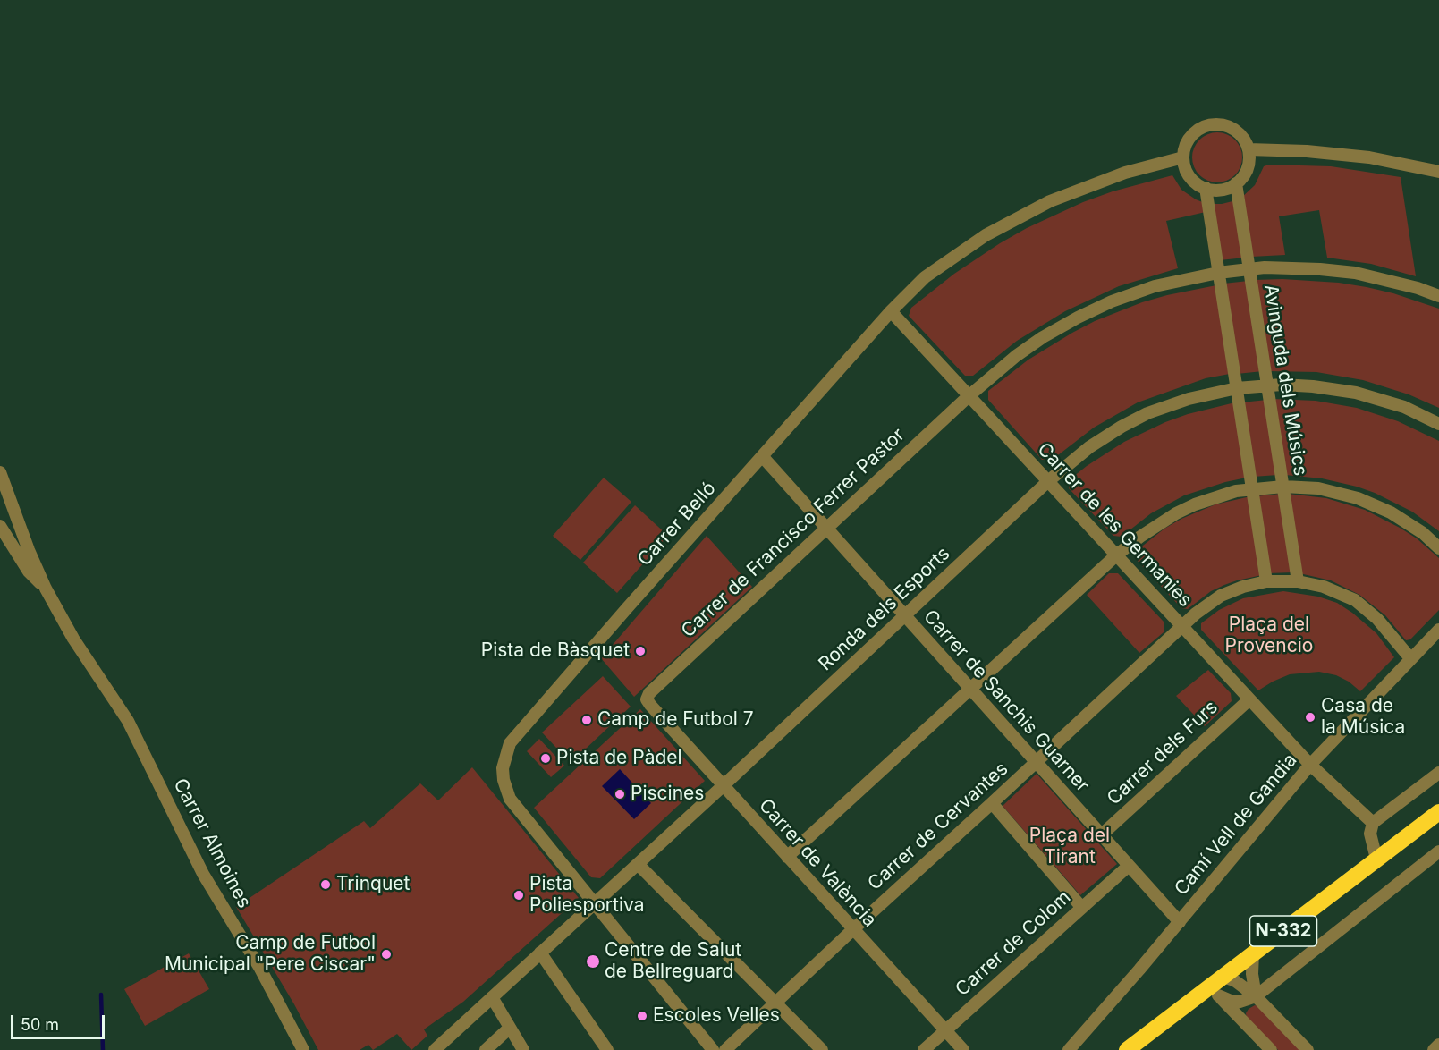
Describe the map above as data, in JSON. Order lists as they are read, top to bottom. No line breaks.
{"streets":{"highway":["N-332"],"street":["Avinguda dels Músics","Carrer Belló","Carrer de les Germanies","Carrer de Francisco Ferrer Pastor","Ronda dels Esports","Carrer de Sanchis Guarner","Carrer dels Furs","Camí Vell de Gandia","Carrer de Cervantes","Carrer Almoines","Carrer de València","Carrer de Colom"]},"crossings":[["Avinguda dels Músics","Carrer Belló"],["Avinguda dels Músics","Carrer de Francisco Ferrer Pastor"],["Avinguda dels Músics","Ronda dels Esports"],["Carrer Belló","Carrer de les Germanies"],["Carrer Belló","Ronda dels Esports"],["Carrer Belló","Carrer de Sanchis Guarner"],["Carrer de les Germanies","Carrer de Francisco Ferrer Pastor"],["Carrer de les Germanies","Ronda dels Esports"],["Carrer de les Germanies","Carrer dels Furs"],["Carrer de les Germanies","Camí Vell de Gandia"],["Carrer de les Germanies","Carrer de Cervantes"],["Carrer de Francisco Ferrer Pastor","Carrer de Sanchis Guarner"],["Carrer de Francisco Ferrer Pastor","Carrer de València"],["Ronda dels Esports","Carrer de Sanchis Guarner"],["Ronda dels Esports","Carrer de València"],["Carrer de Sanchis Guarner","Carrer dels Furs"],["Carrer de Sanchis Guarner","Camí Vell de Gandia"],["Carrer de Sanchis Guarner","Carrer de Cervantes"],["Carrer de Sanchis Guarner","Carrer de Colom"],["Carrer de Cervantes","Carrer de València"],["Carrer de València","Carrer de Colom"]],"parks":["Plaça del Provencio","Plaça del Tirant"],"places":["Pista de Bàsquet","Casa de la Música","Camp de Futbol 7","Pista de Pàdel","Piscines","Trinquet","Pista Poliesportiva","Camp de Futbol Municipal \"Pere Ciscar\"","Centre de Salut de Bellreguard","Escoles Velles"],"scale_bar":"50 m"}
